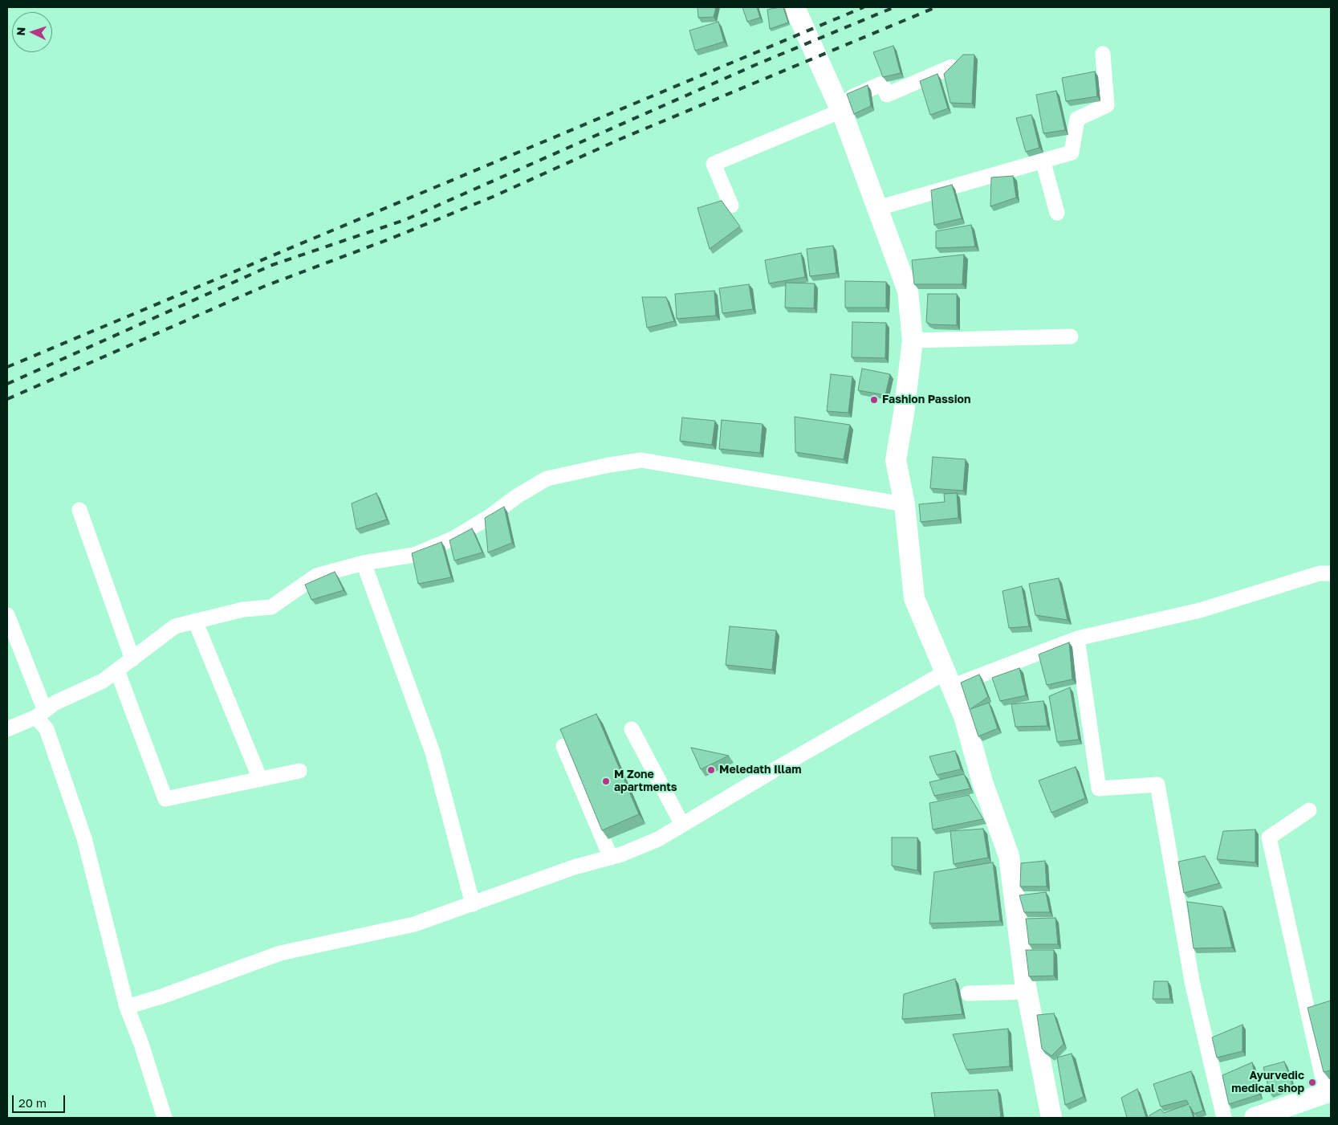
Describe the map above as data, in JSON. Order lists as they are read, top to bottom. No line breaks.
{"places":["Fashion Passion","Meledath Illam","M Zone apartments","Ayurvedic medical shop"],"scale_bar":"20 m","north":"left"}
